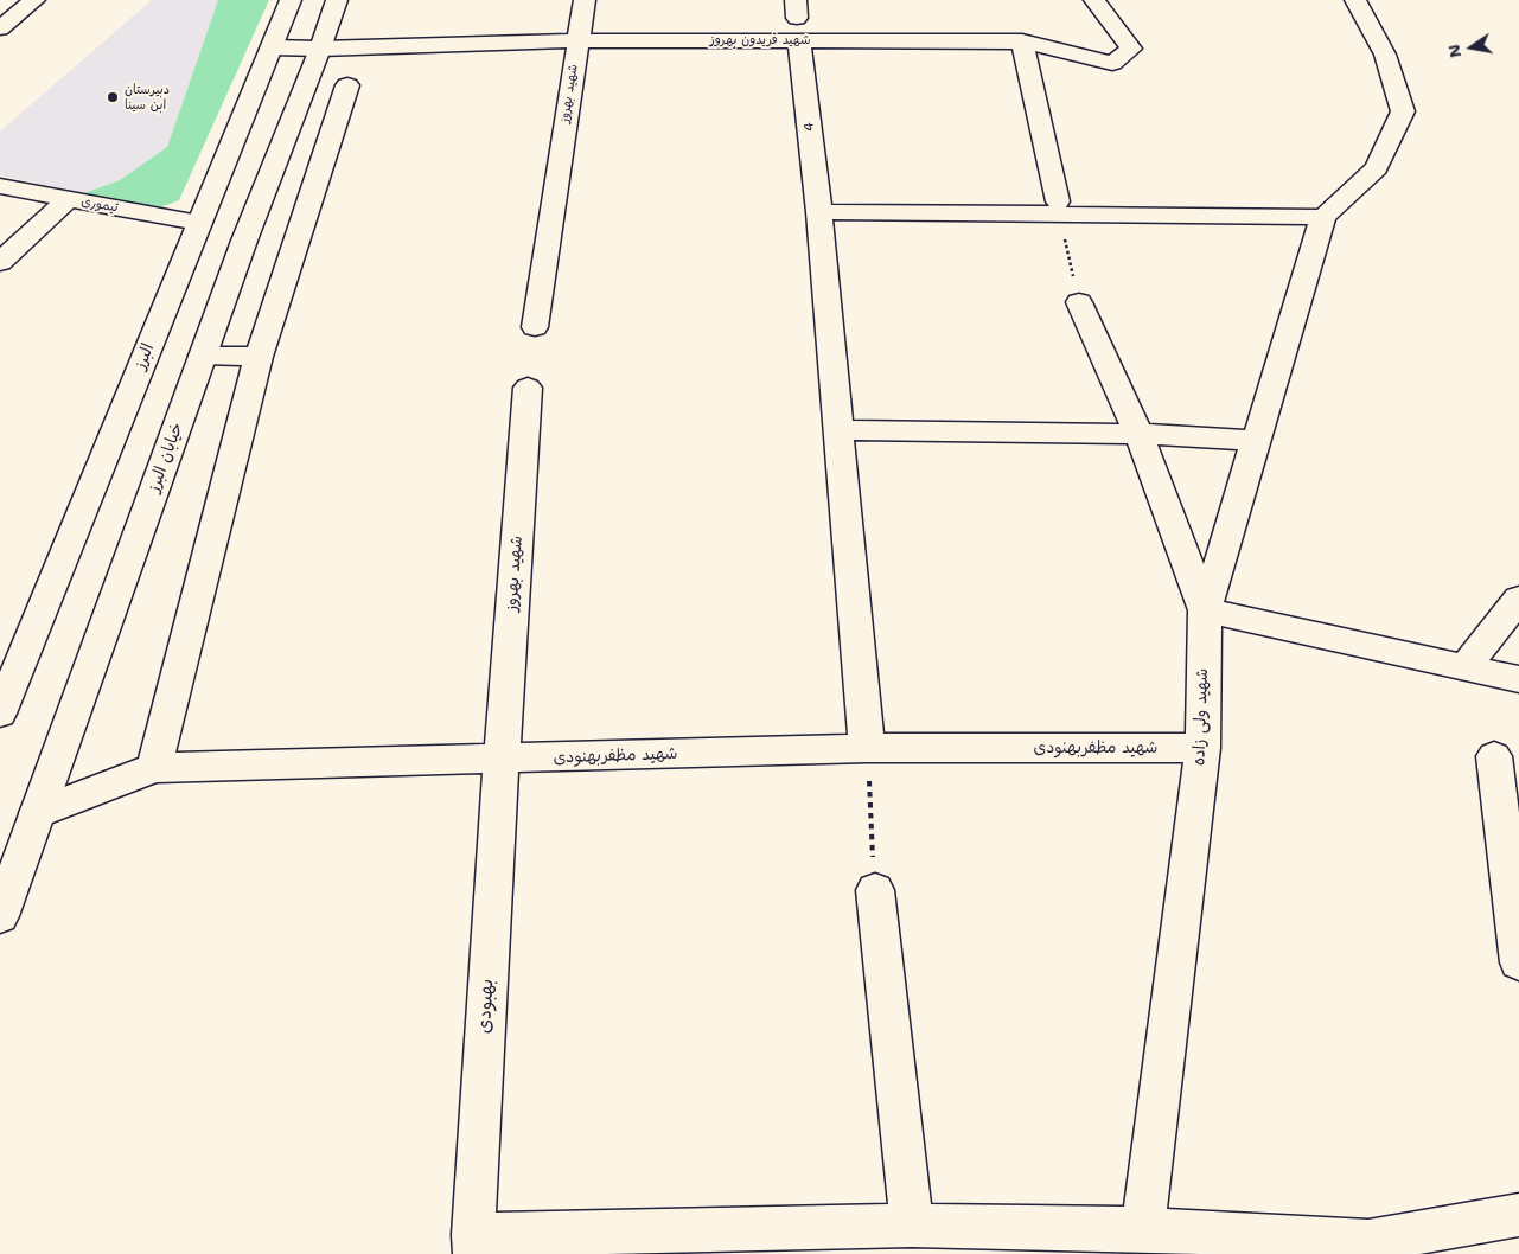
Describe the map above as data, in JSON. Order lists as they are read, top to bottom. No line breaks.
{"streets":{"street":["شهید فریدون بهروز","شهید بهروز","4","تیموری","البرز","خیابان البرز","شهید ولی زاده","شهید مظفربهنودی","بهبودی"]},"crossings":[["شهید فریدون بهروز","شهید بهروز"],["شهید فریدون بهروز","4"],["شهید فریدون بهروز","البرز"],["شهید فریدون بهروز","خیابان البرز"],["شهید بهروز","شهید مظفربهنودی"],["شهید بهروز","بهبودی"],["4","شهید مظفربهنودی"],["تیموری","البرز"],["خیابان البرز","شهید مظفربهنودی"],["شهید ولی زاده","شهید مظفربهنودی"],["شهید مظفربهنودی","بهبودی"]],"places":["دبیرستان ابن سینا"],"north":"left"}
